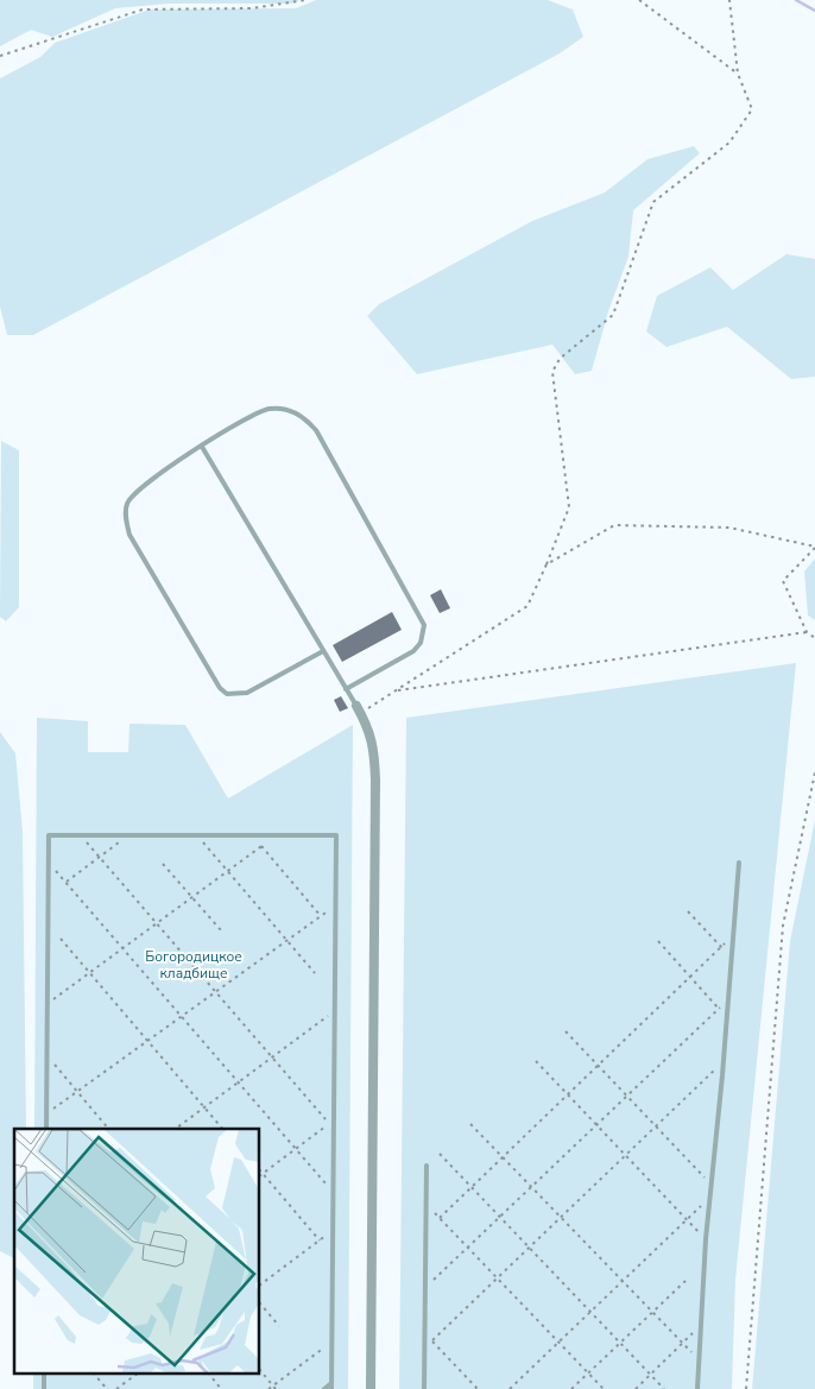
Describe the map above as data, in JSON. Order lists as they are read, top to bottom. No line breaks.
{"parks":["Богородицкое кладбище"]}
